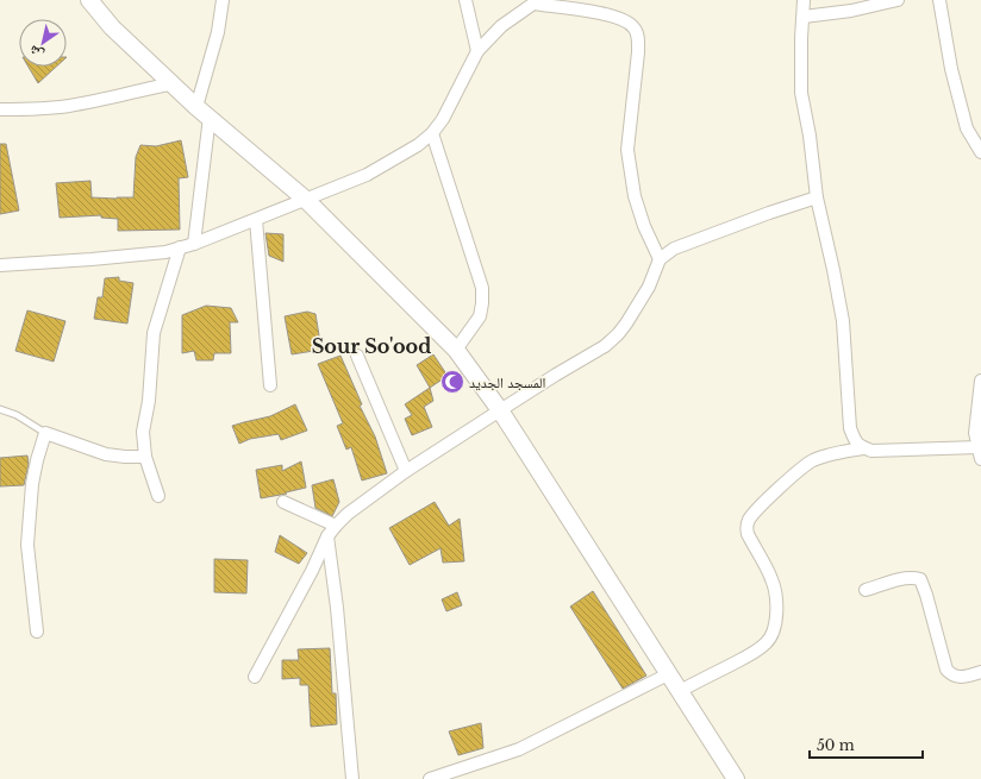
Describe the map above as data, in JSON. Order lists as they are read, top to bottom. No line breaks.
{"districts":["Sour So'ood"],"places":{"mosque":["المسجد الجديد"]},"scale_bar":"50 m","north":"bottom left"}
